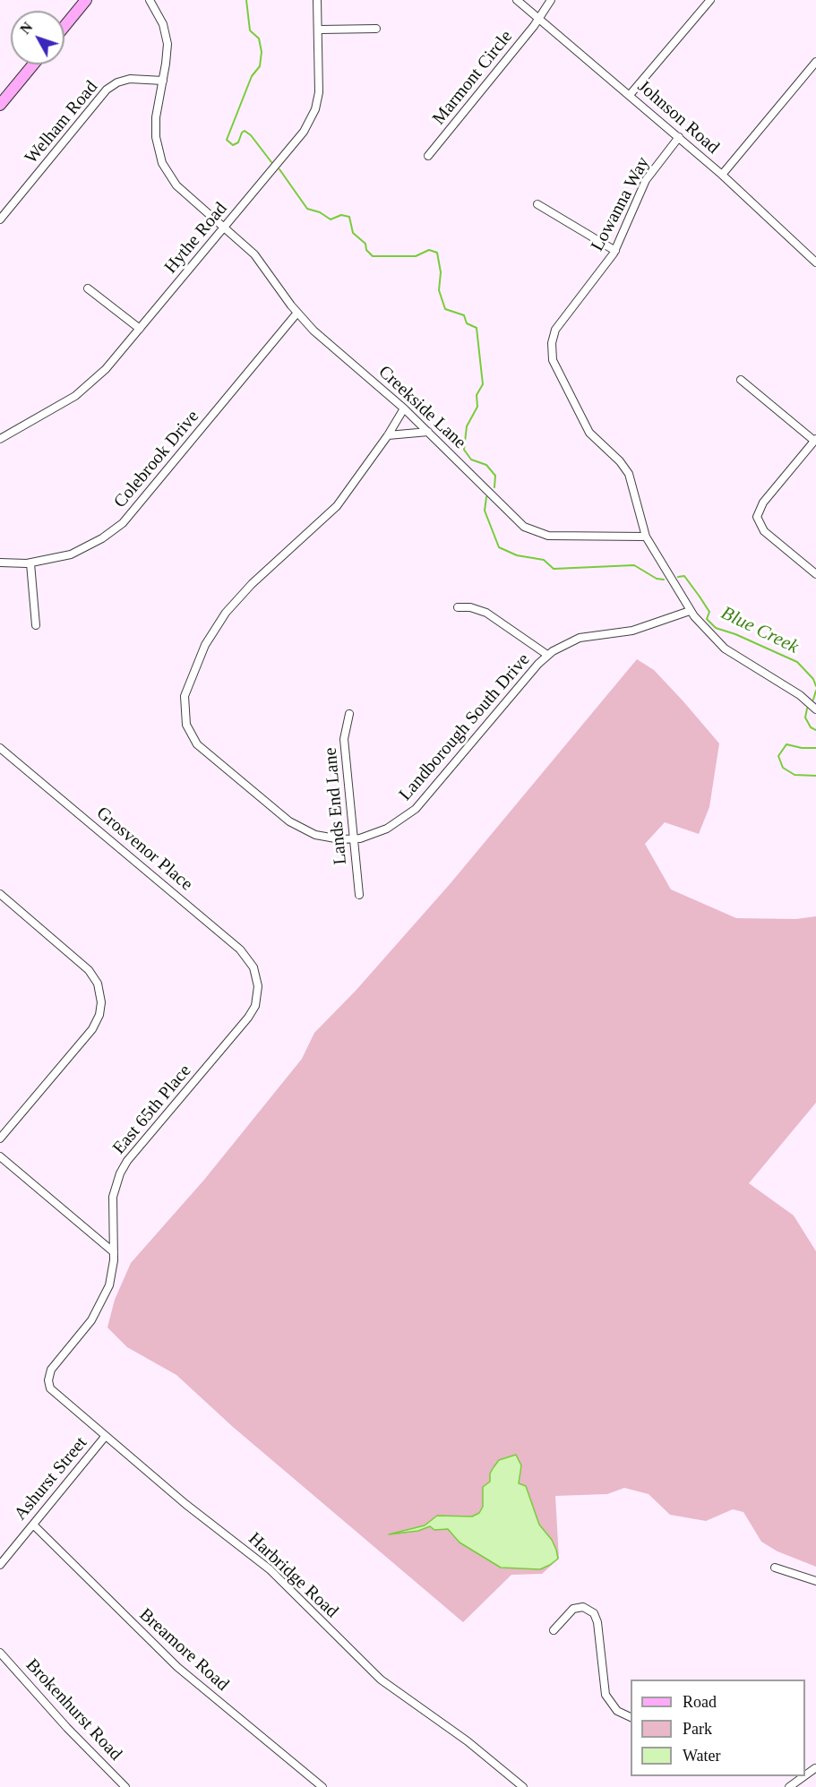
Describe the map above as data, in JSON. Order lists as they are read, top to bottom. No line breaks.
{"streets":{"street":["Marmont Circle","Johnson Road","Welham Road","Lowanna Way","Hythe Road","Creekside Lane","Colebrook Drive","Landborough South Drive","Lands End Lane","Grosvenor Place","East 65th Place","Ashurst Street","Harbridge Road","Breamore Road","Brokenhurst Road"]},"crossings":[["Marmont Circle","Johnson Road"],["Johnson Road","Lowanna Way"],["Welham Road","Creekside Lane"],["Lowanna Way","Creekside Lane"],["Hythe Road","Creekside Lane"],["Creekside Lane","Colebrook Drive"],["Creekside Lane","Landborough South Drive"],["Landborough South Drive","Lands End Lane"],["Grosvenor Place","East 65th Place"],["East 65th Place","Harbridge Road"],["Ashurst Street","Harbridge Road"],["Ashurst Street","Breamore Road"]],"water":["Blue Creek"],"legend":["Road","Park","Water"],"north":"top left"}
